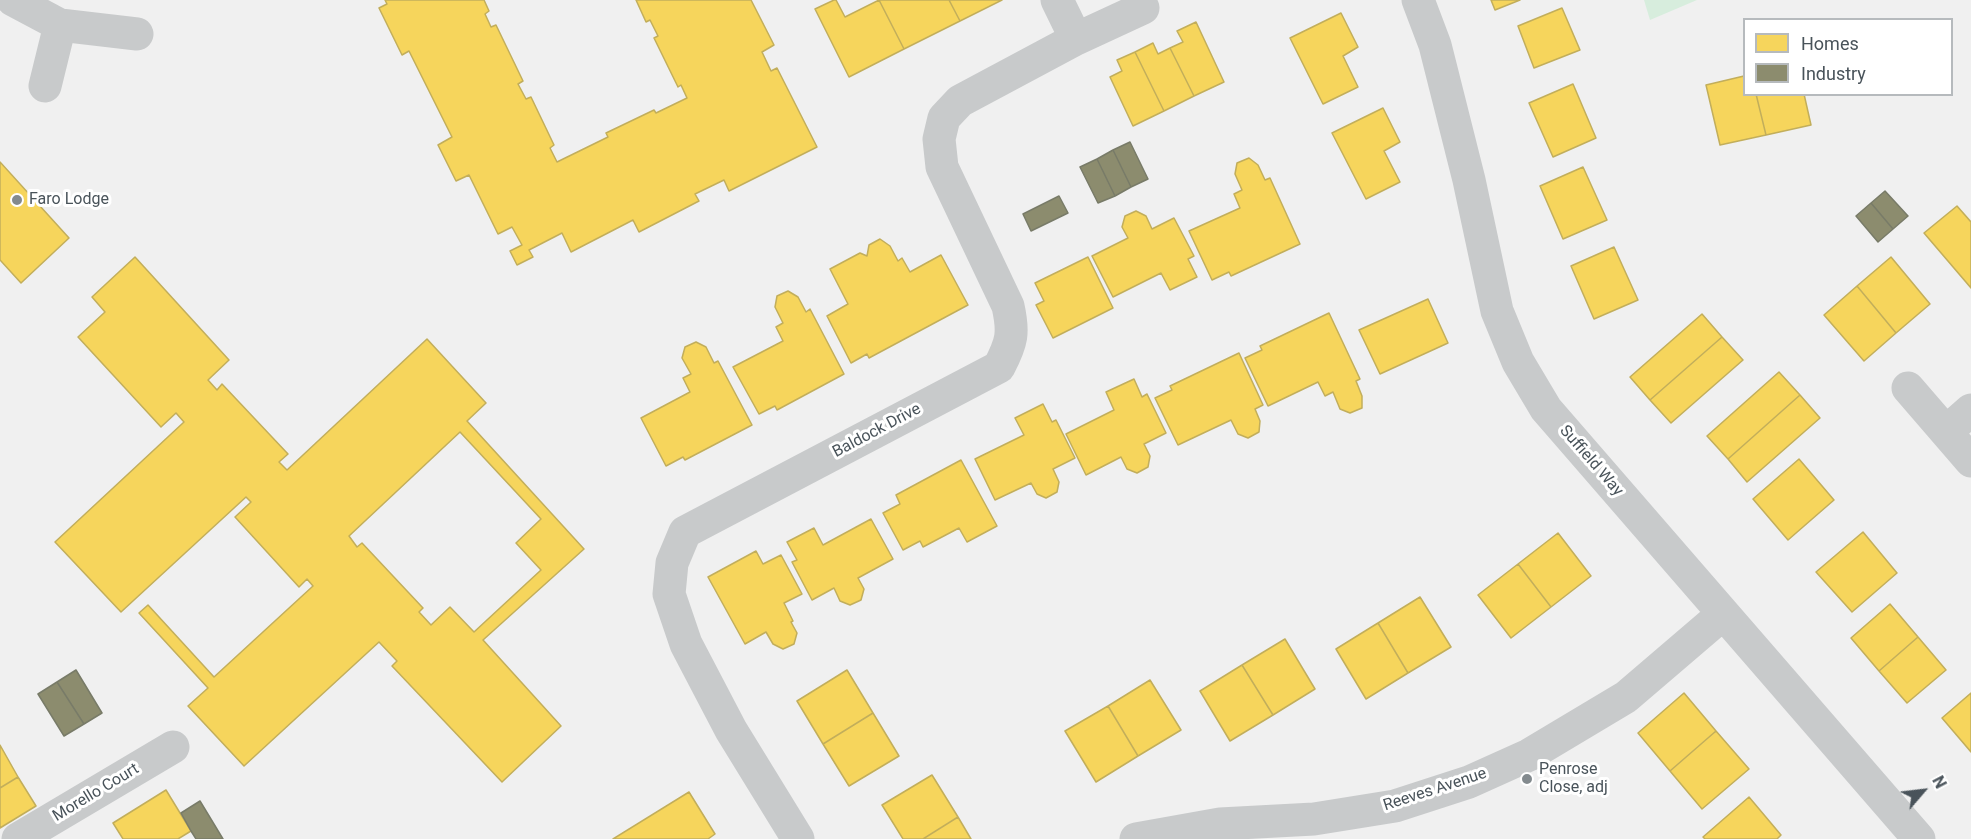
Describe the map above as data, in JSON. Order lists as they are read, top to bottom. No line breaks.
{"streets":{"street":["Baldock Drive","Suffield Way","Reeves Avenue","Morello Court"]},"crossings":[["Suffield Way","Reeves Avenue"]],"places":["Faro Lodge","Penrose Close, adj"],"legend":["Homes","Industry"],"north":"top right"}
